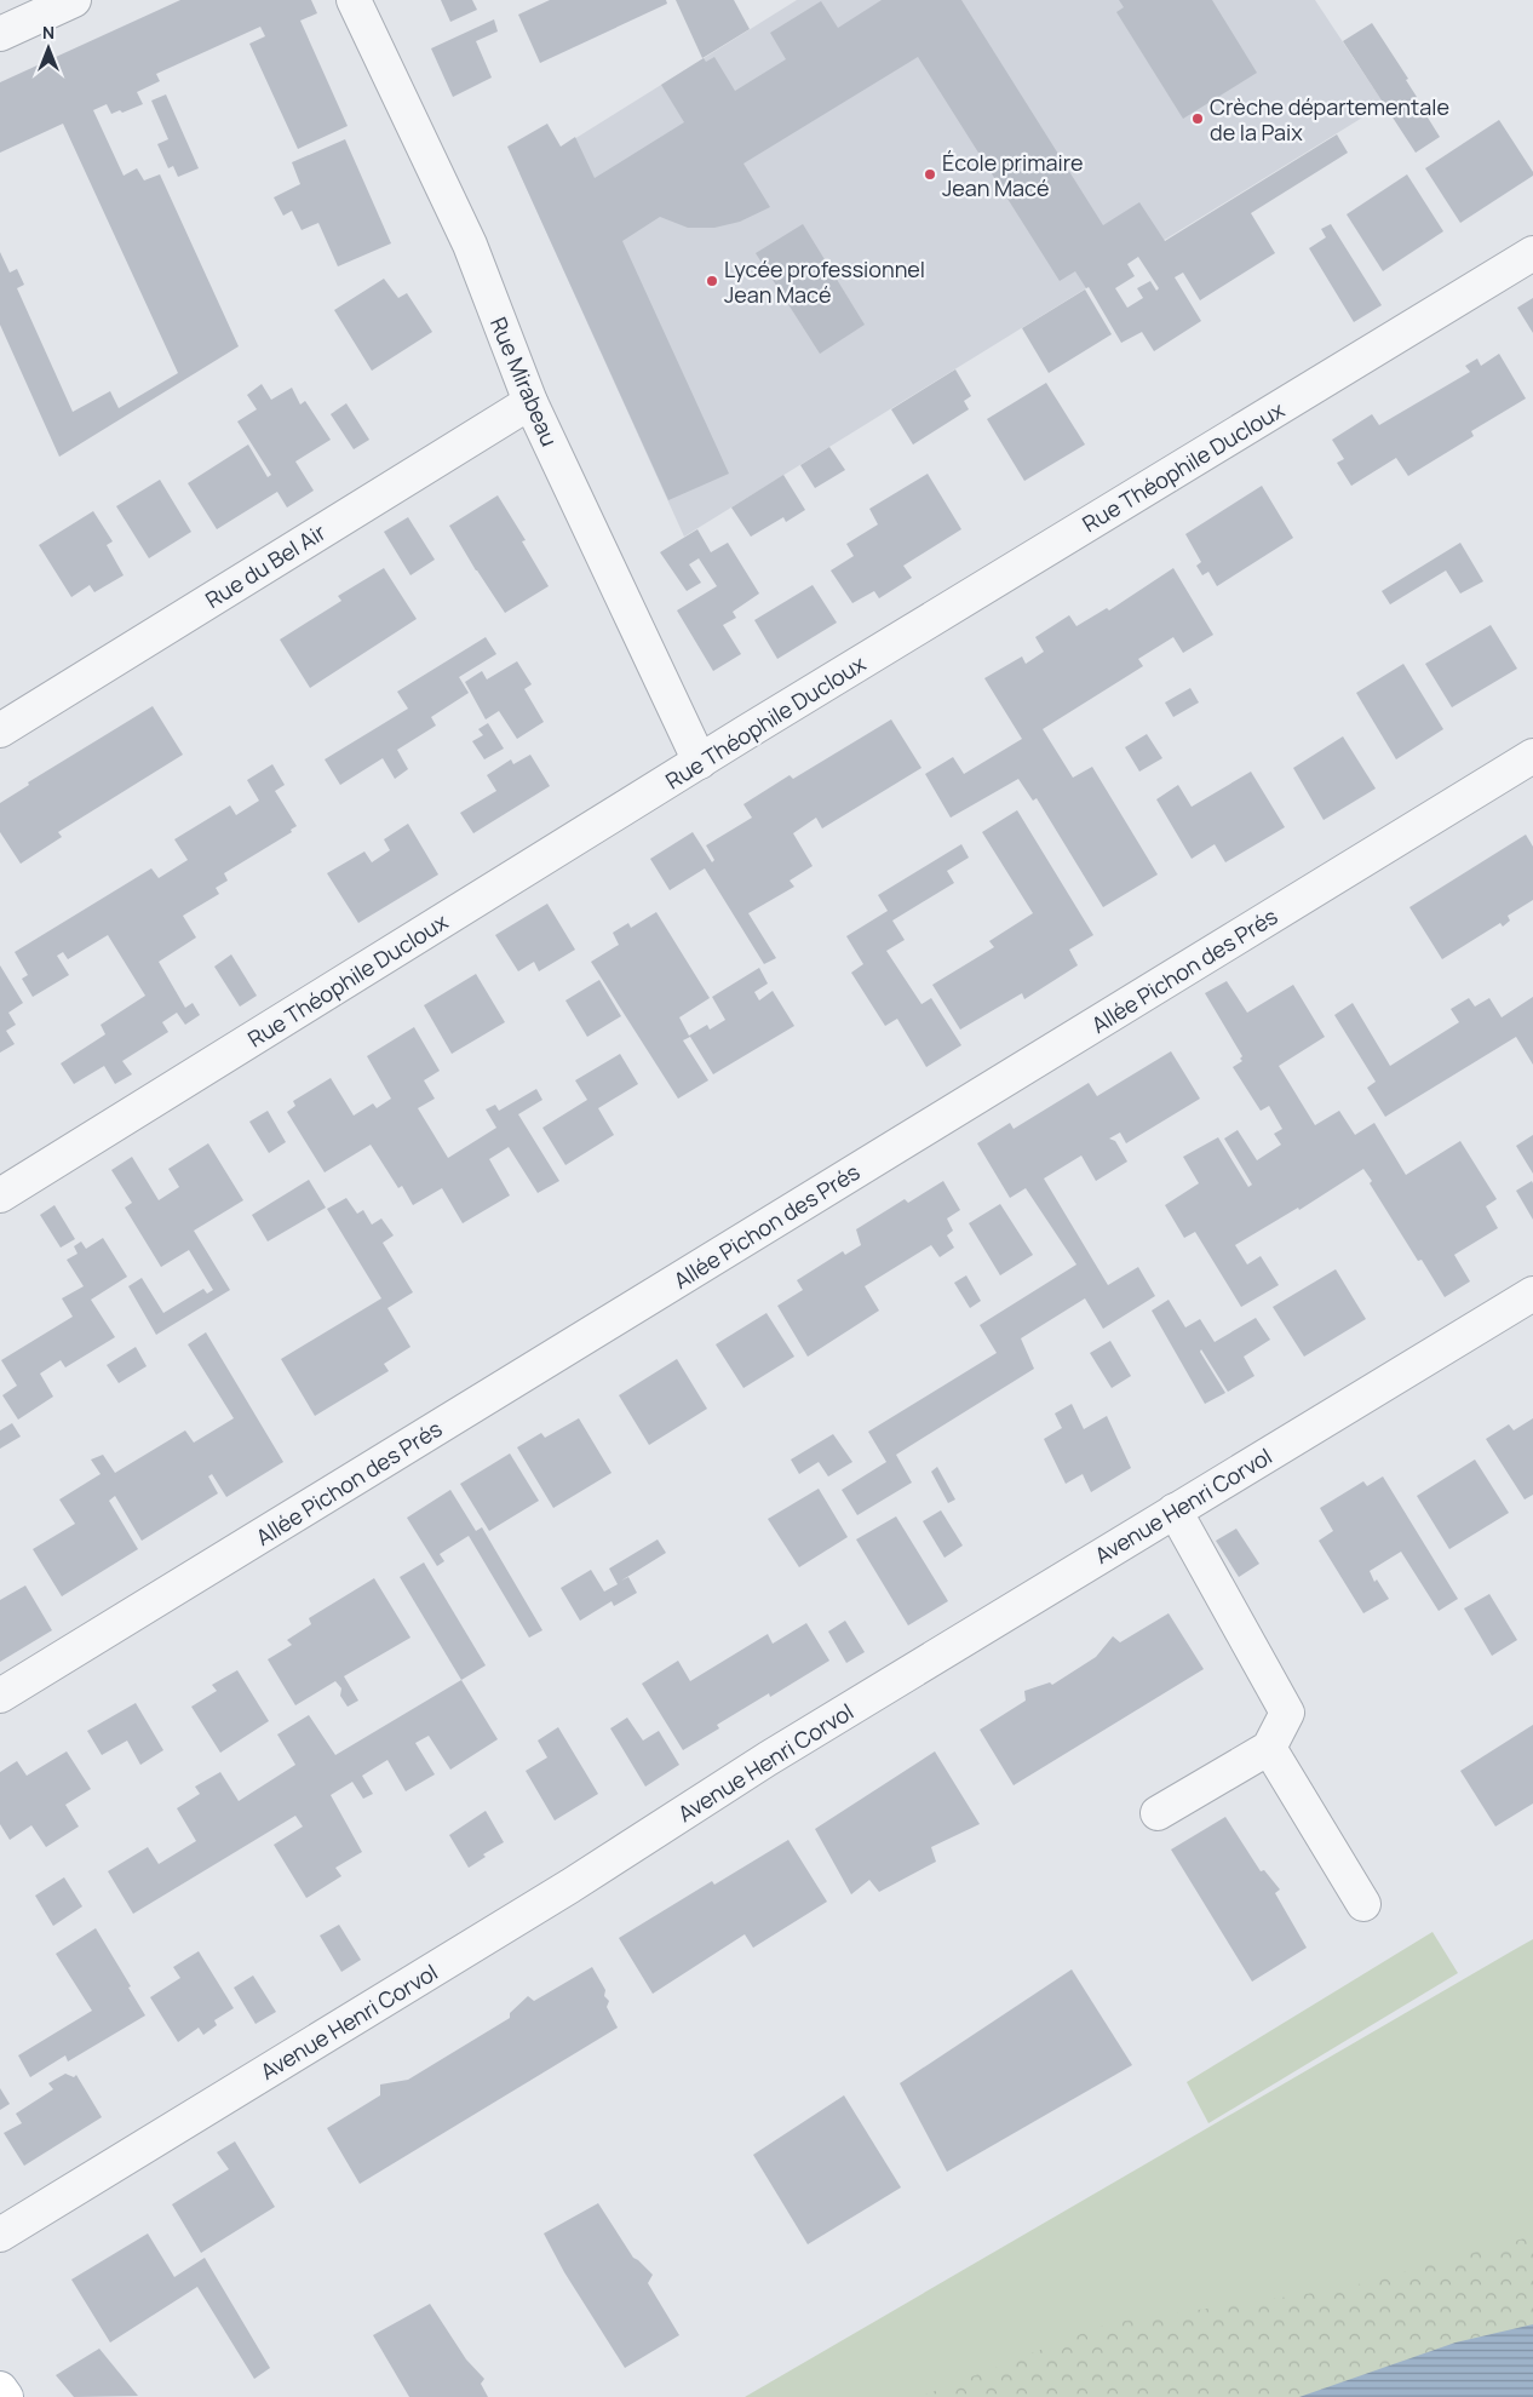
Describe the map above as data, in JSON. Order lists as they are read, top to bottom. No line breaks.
{"streets":{"street":["Rue Mirabeau","Rue Théophile Ducloux","Rue du Bel Air","Allée Pichon des Prés","Avenue Henri Corvol"]},"crossings":[["Rue Mirabeau","Rue Théophile Ducloux"],["Rue Mirabeau","Rue du Bel Air"]],"places":["Crèche départementale de la Paix","École primaire Jean Macé","Lycée professionnel Jean Macé"],"north":"top"}
